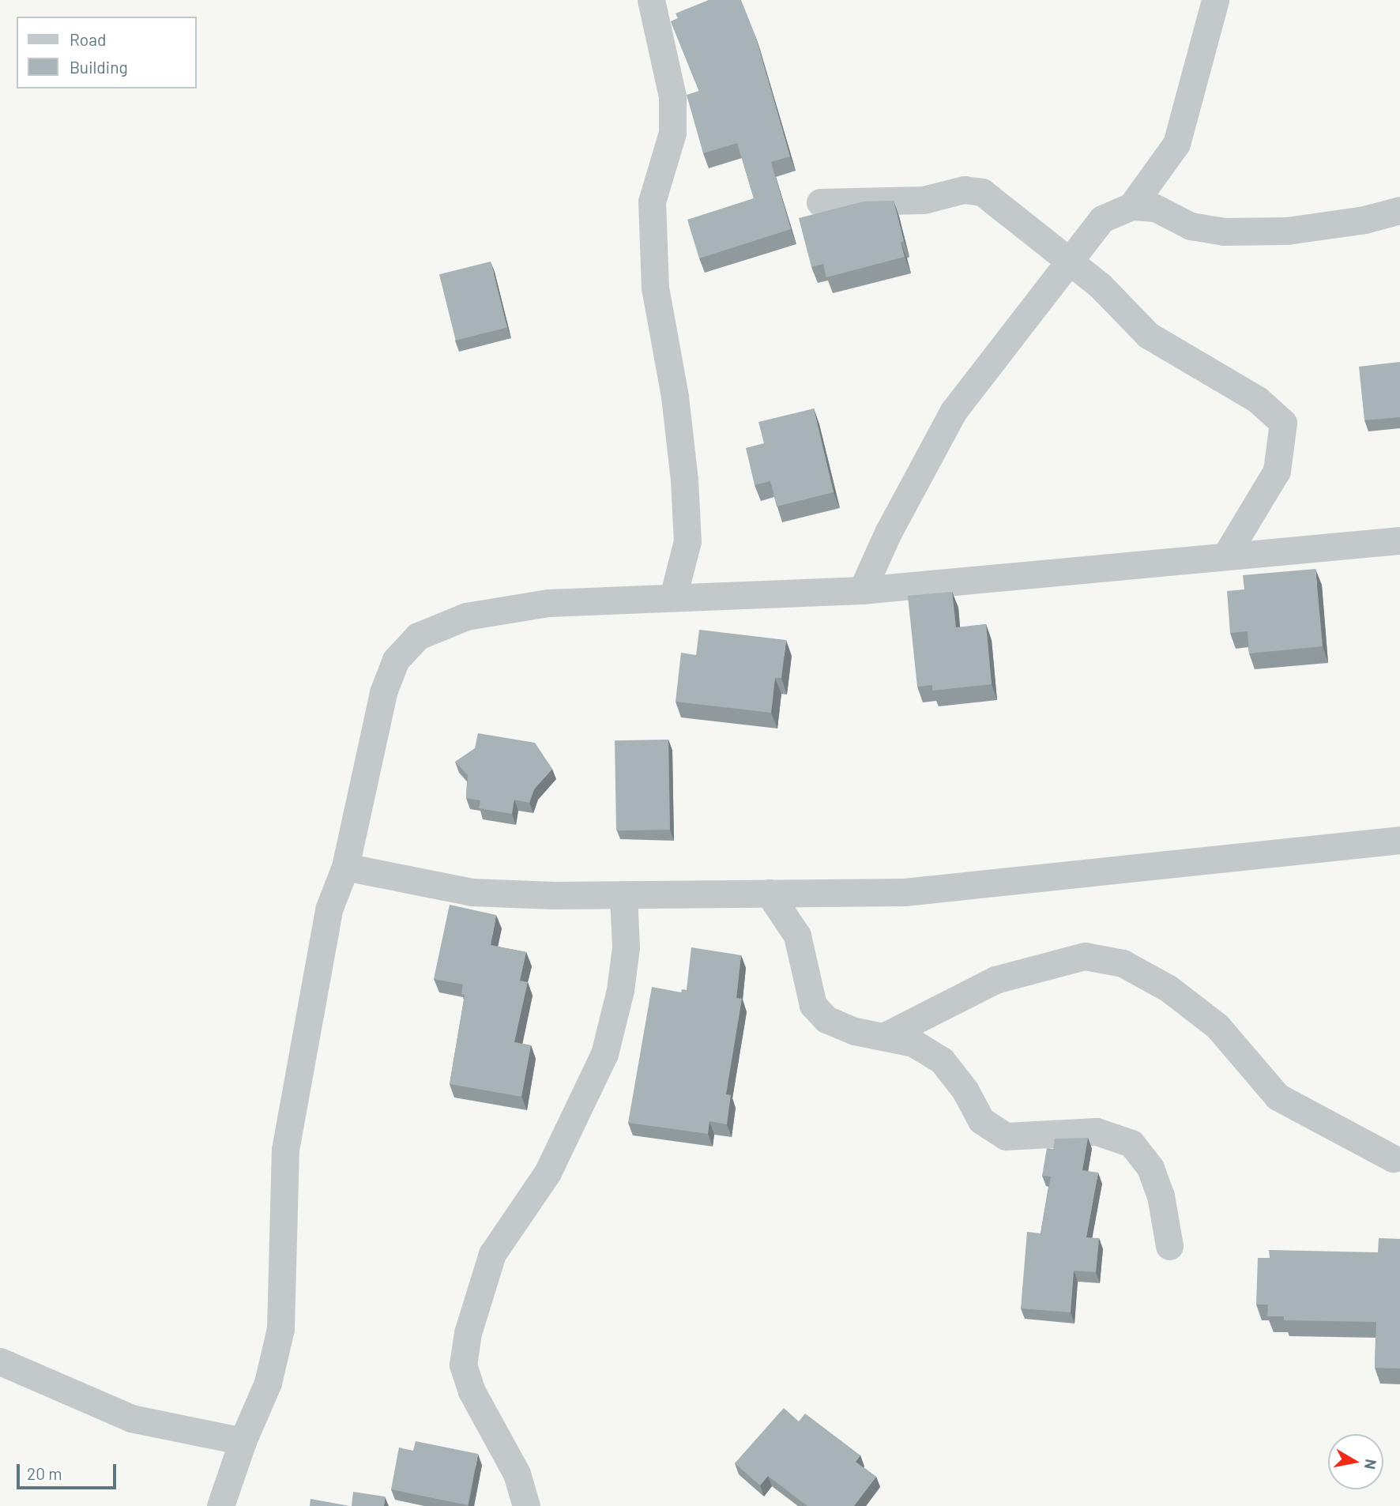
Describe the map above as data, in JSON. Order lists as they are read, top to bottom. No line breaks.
{"legend":["Road","Building"],"scale_bar":"20 m","north":"right"}
